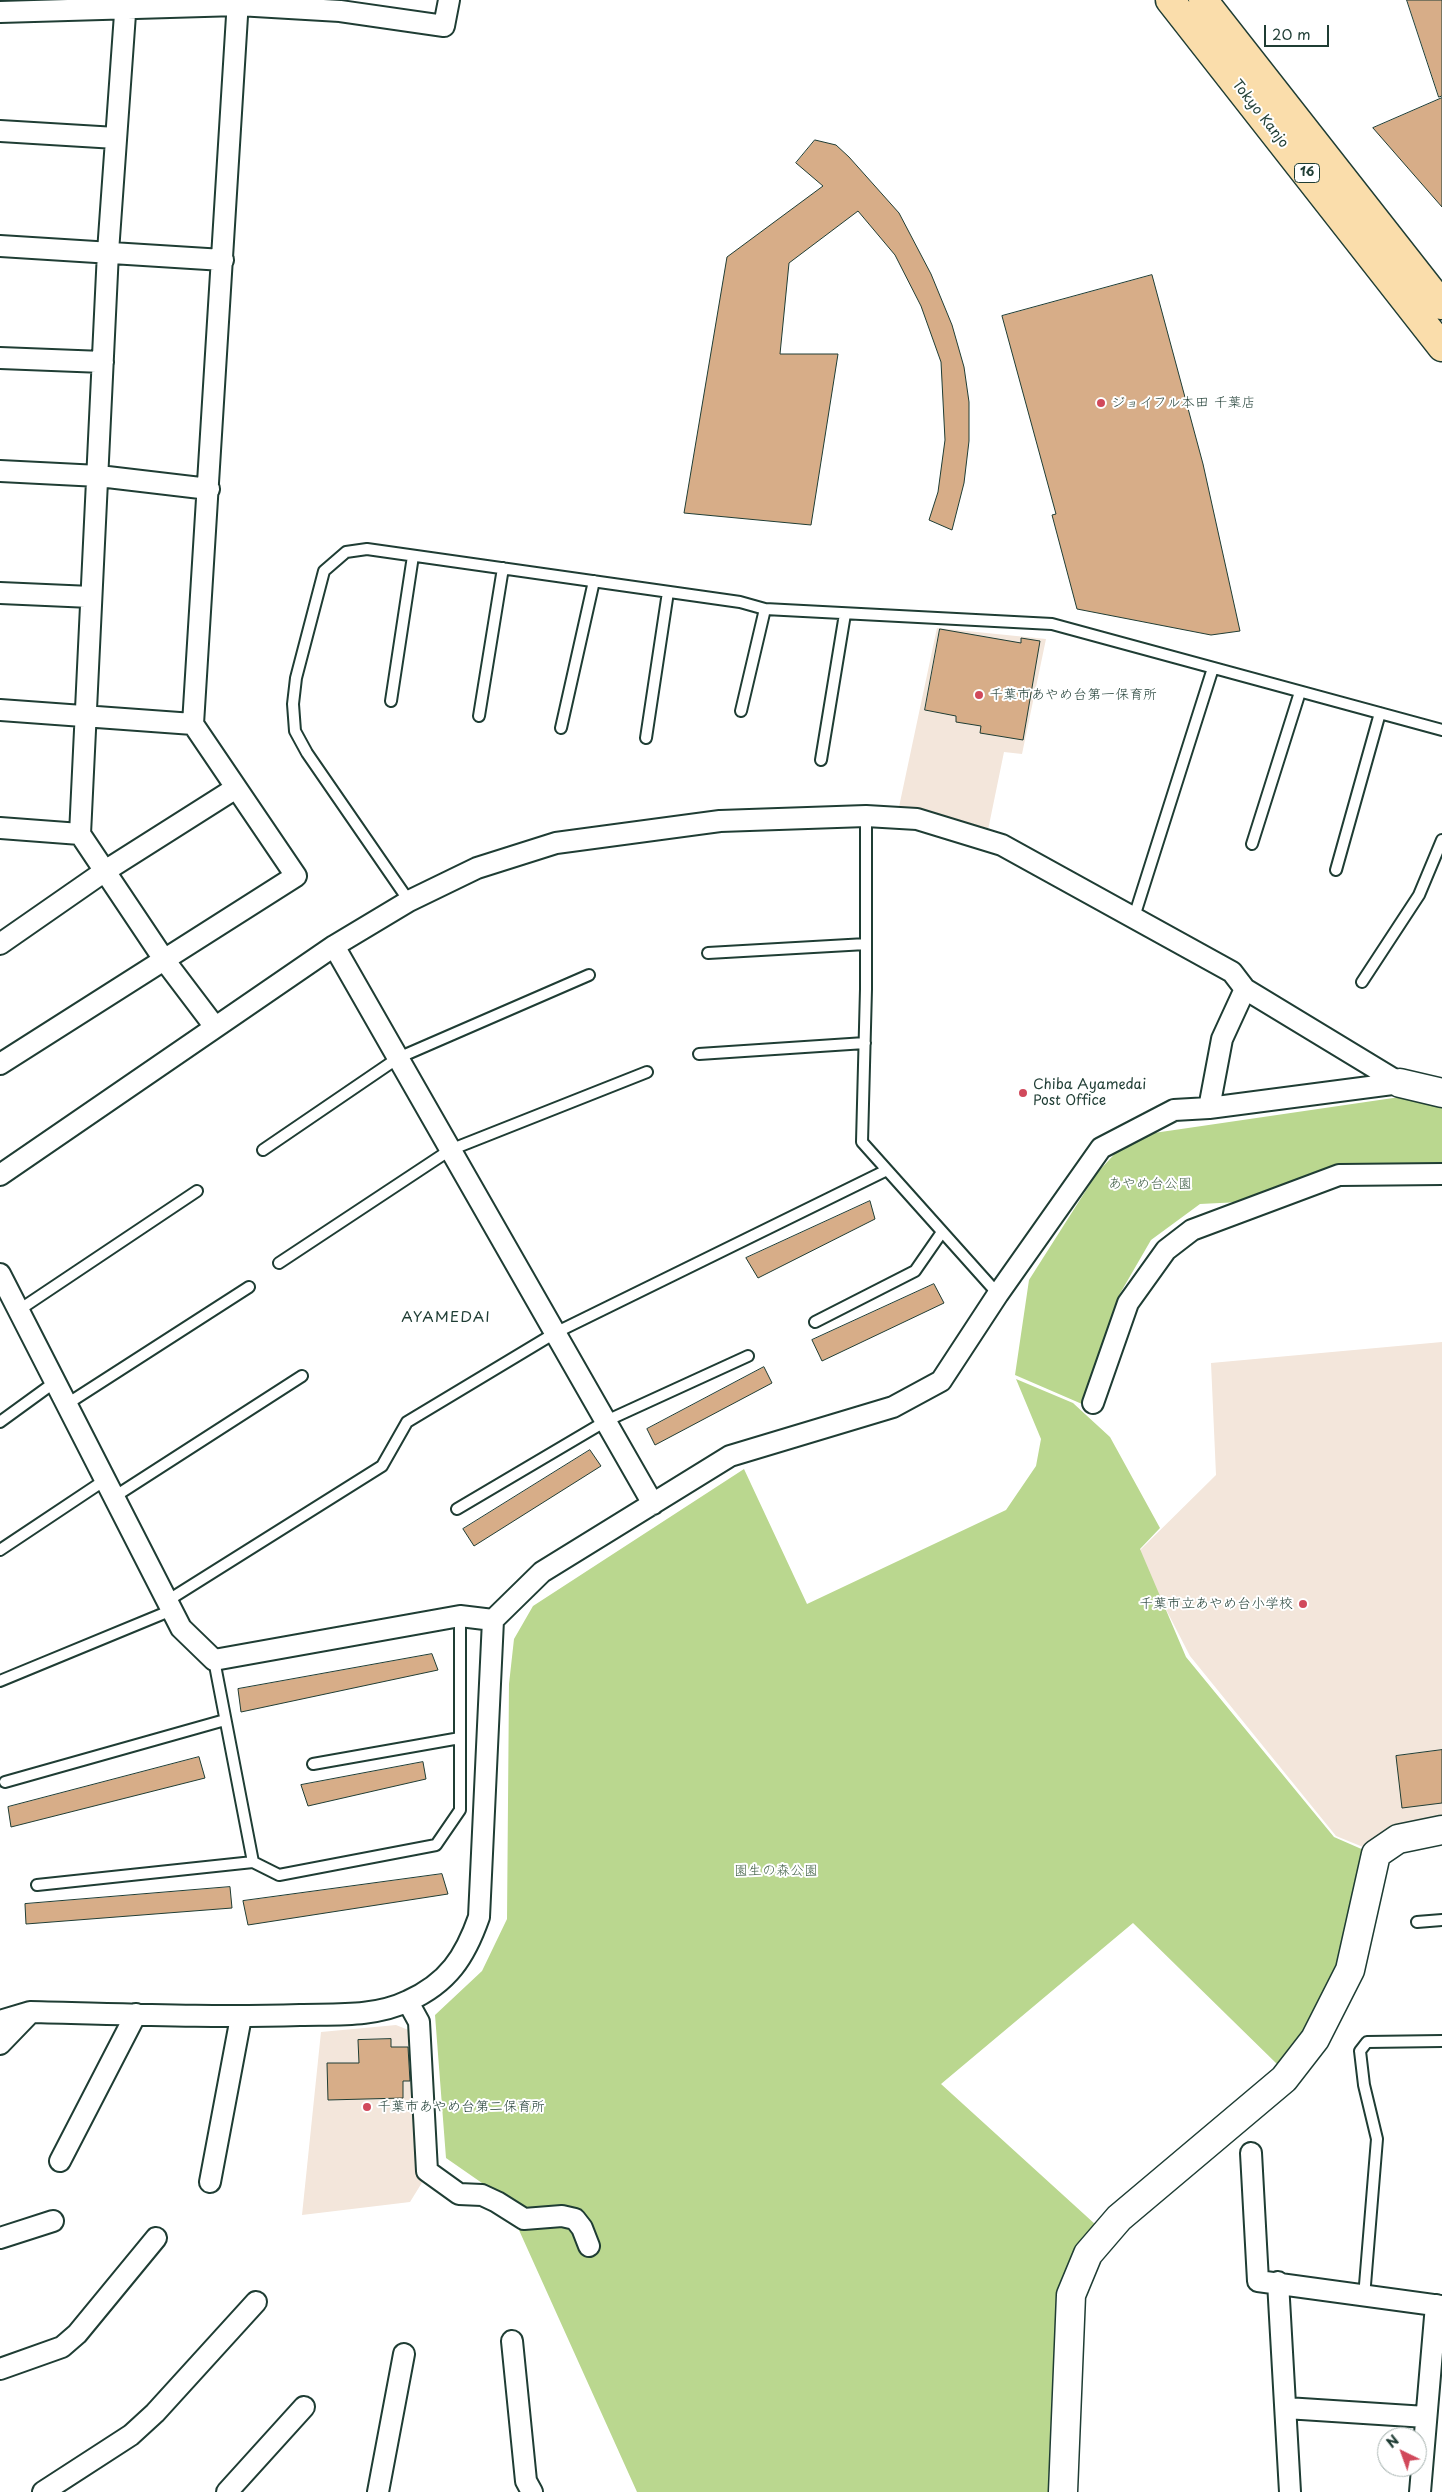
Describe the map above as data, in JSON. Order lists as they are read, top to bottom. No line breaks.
{"streets":{"highway":["Tokyo Kanjo","16"]},"districts":["AYAMEDAI"],"parks":["あやめ台公園","園生の森公園"],"places":["ジョイフル本田 千葉店","千葉市あやめ台第一保育所","Chiba Ayamedai Post Office","千葉市立あやめ台小学校","千葉市あやめ台第二保育所"],"scale_bar":"20 m","north":"top left"}
